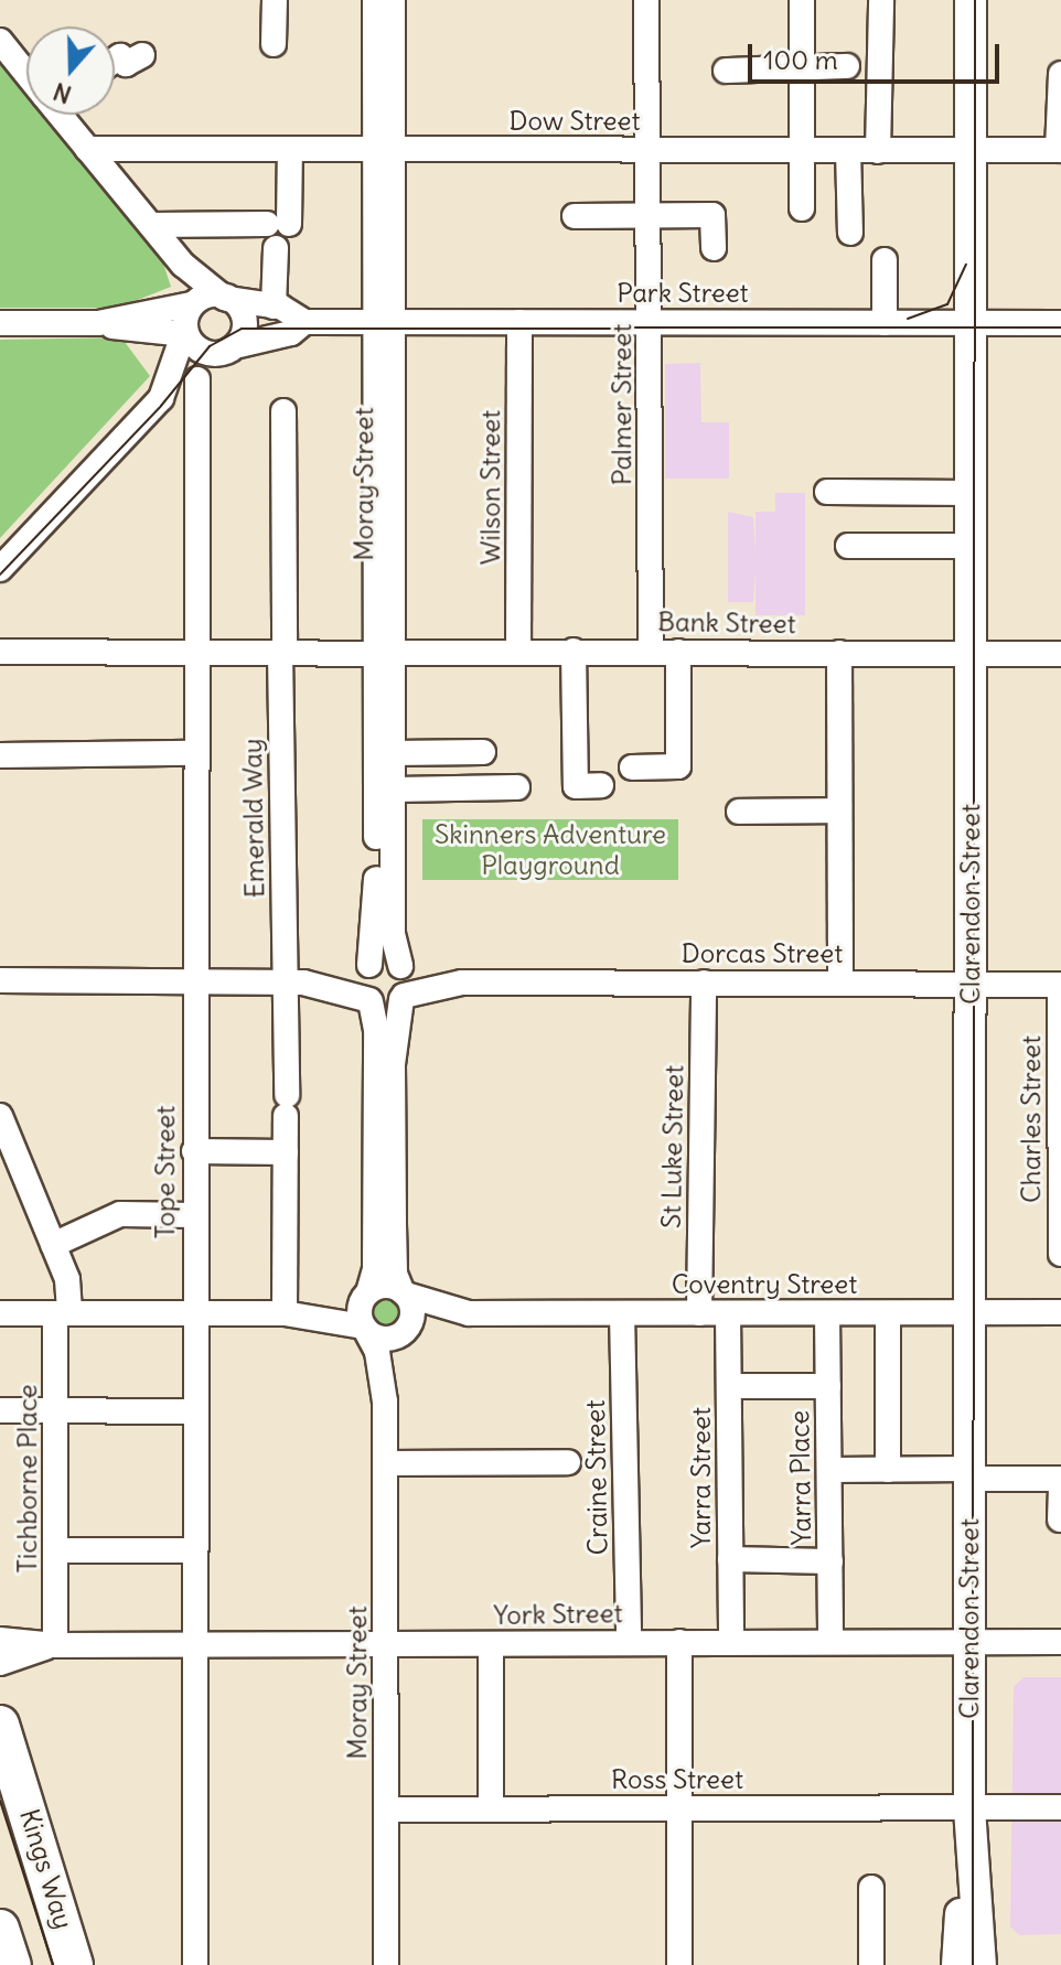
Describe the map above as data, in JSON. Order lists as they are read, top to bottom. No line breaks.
{"streets":{"highway":["Kings Way"],"main road":["Clarendon Street"],"street":["Dow Street","Park Street","Palmer Street","Moray Street","Wilson Street","Bank Street","Emerald Way","Dorcas Street","Charles Street","St Luke Street","Tope Street","Coventry Street","Craine Street","Yarra Street","Yarra Place","Tichborne Place","York Street","Ross Street"]},"crossings":[["Dow Street","Palmer Street"],["Dow Street","Moray Street"],["Dow Street","Clarendon Street"],["Park Street","Palmer Street"],["Park Street","Moray Street"],["Park Street","Wilson Street"],["Park Street","Clarendon Street"],["Palmer Street","Bank Street"],["Moray Street","Bank Street"],["Moray Street","Dorcas Street"],["Moray Street","Coventry Street"],["Moray Street","York Street"],["Moray Street","Ross Street"],["Wilson Street","Bank Street"],["Bank Street","Emerald Way"],["Bank Street","Clarendon Street"],["Bank Street","Tope Street"],["Clarendon Street","Dorcas Street"],["Clarendon Street","Coventry Street"],["Clarendon Street","York Street"],["Clarendon Street","Ross Street"],["Dorcas Street","Charles Street"],["Dorcas Street","St Luke Street"],["St Luke Street","Coventry Street"],["Tope Street","York Street"],["Coventry Street","Craine Street"],["Coventry Street","Yarra Street"],["Coventry Street","Yarra Place"],["Craine Street","York Street"],["Yarra Street","York Street"],["Yarra Place","York Street"],["Tichborne Place","York Street"]],"parks":["Skinners Adventure Playground"],"scale_bar":"100 m","north":"bottom"}
